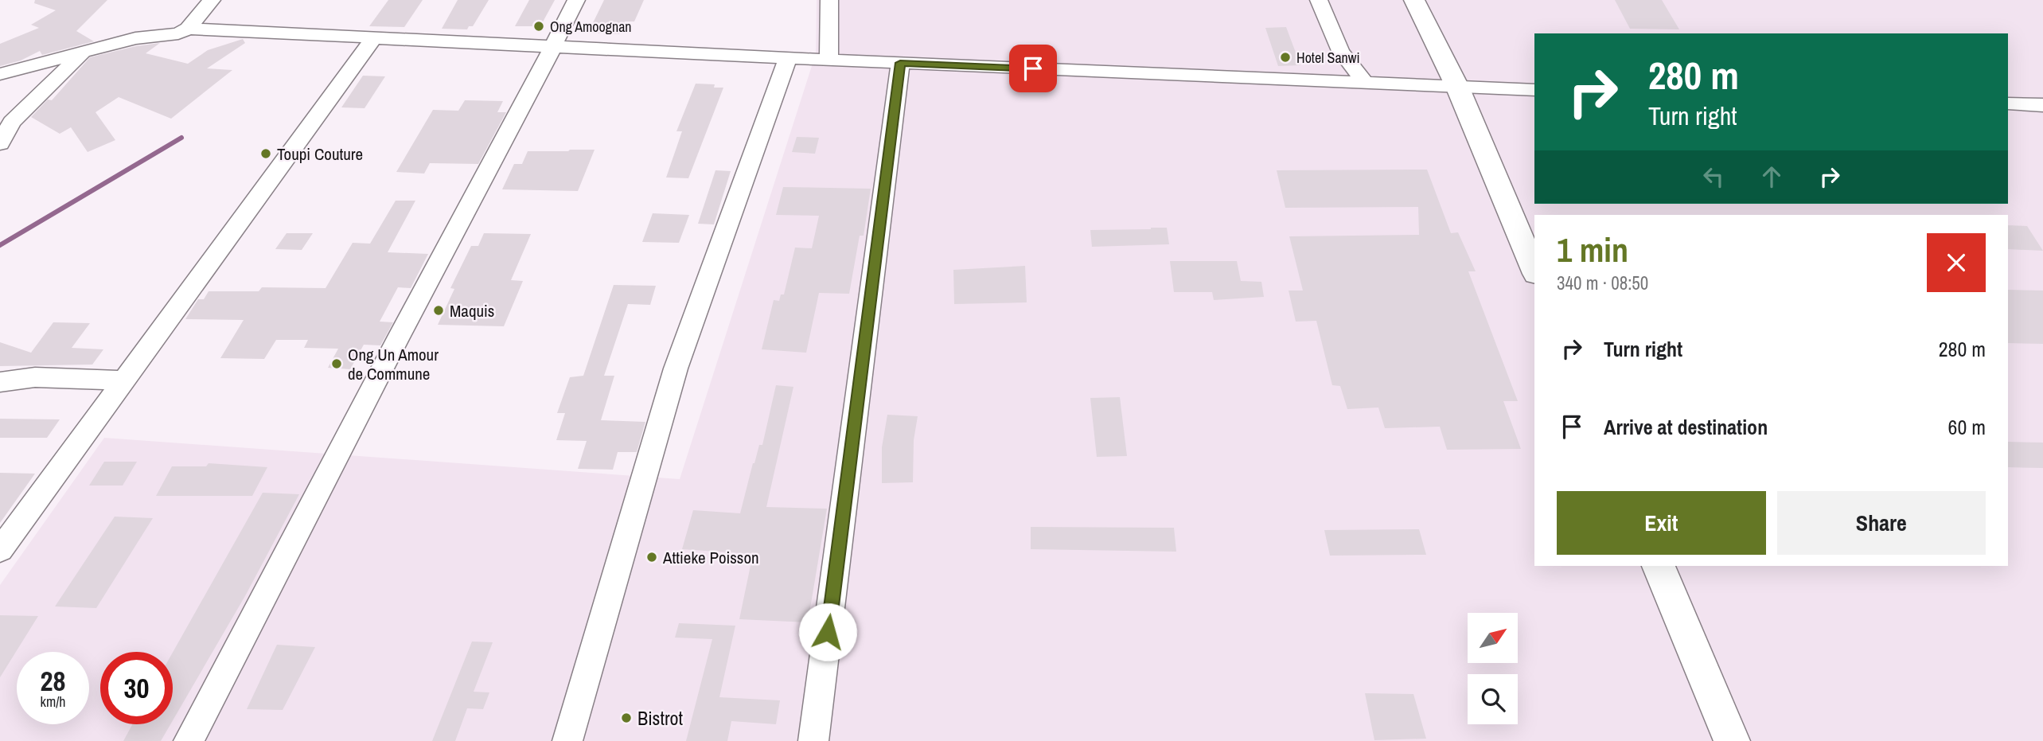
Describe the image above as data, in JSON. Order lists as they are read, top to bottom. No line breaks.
{"places":["Ong Amoognan","Hotel Sanwi","Toupi Couture","Maquis","Ong Un Amour de Commune","Attieke Poisson","Bistrot"],"north":"top right","page":{"turn":["280 m","Turn right"],"heading":["1 min","340 m · 08:50"],"list":[{"name":"Turn right","value":"280 m"},{"name":"Arrive at destination","value":"60 m"}],"buttons":["Exit","Share"],"speed":"28 km/h","limit":"30"}}
